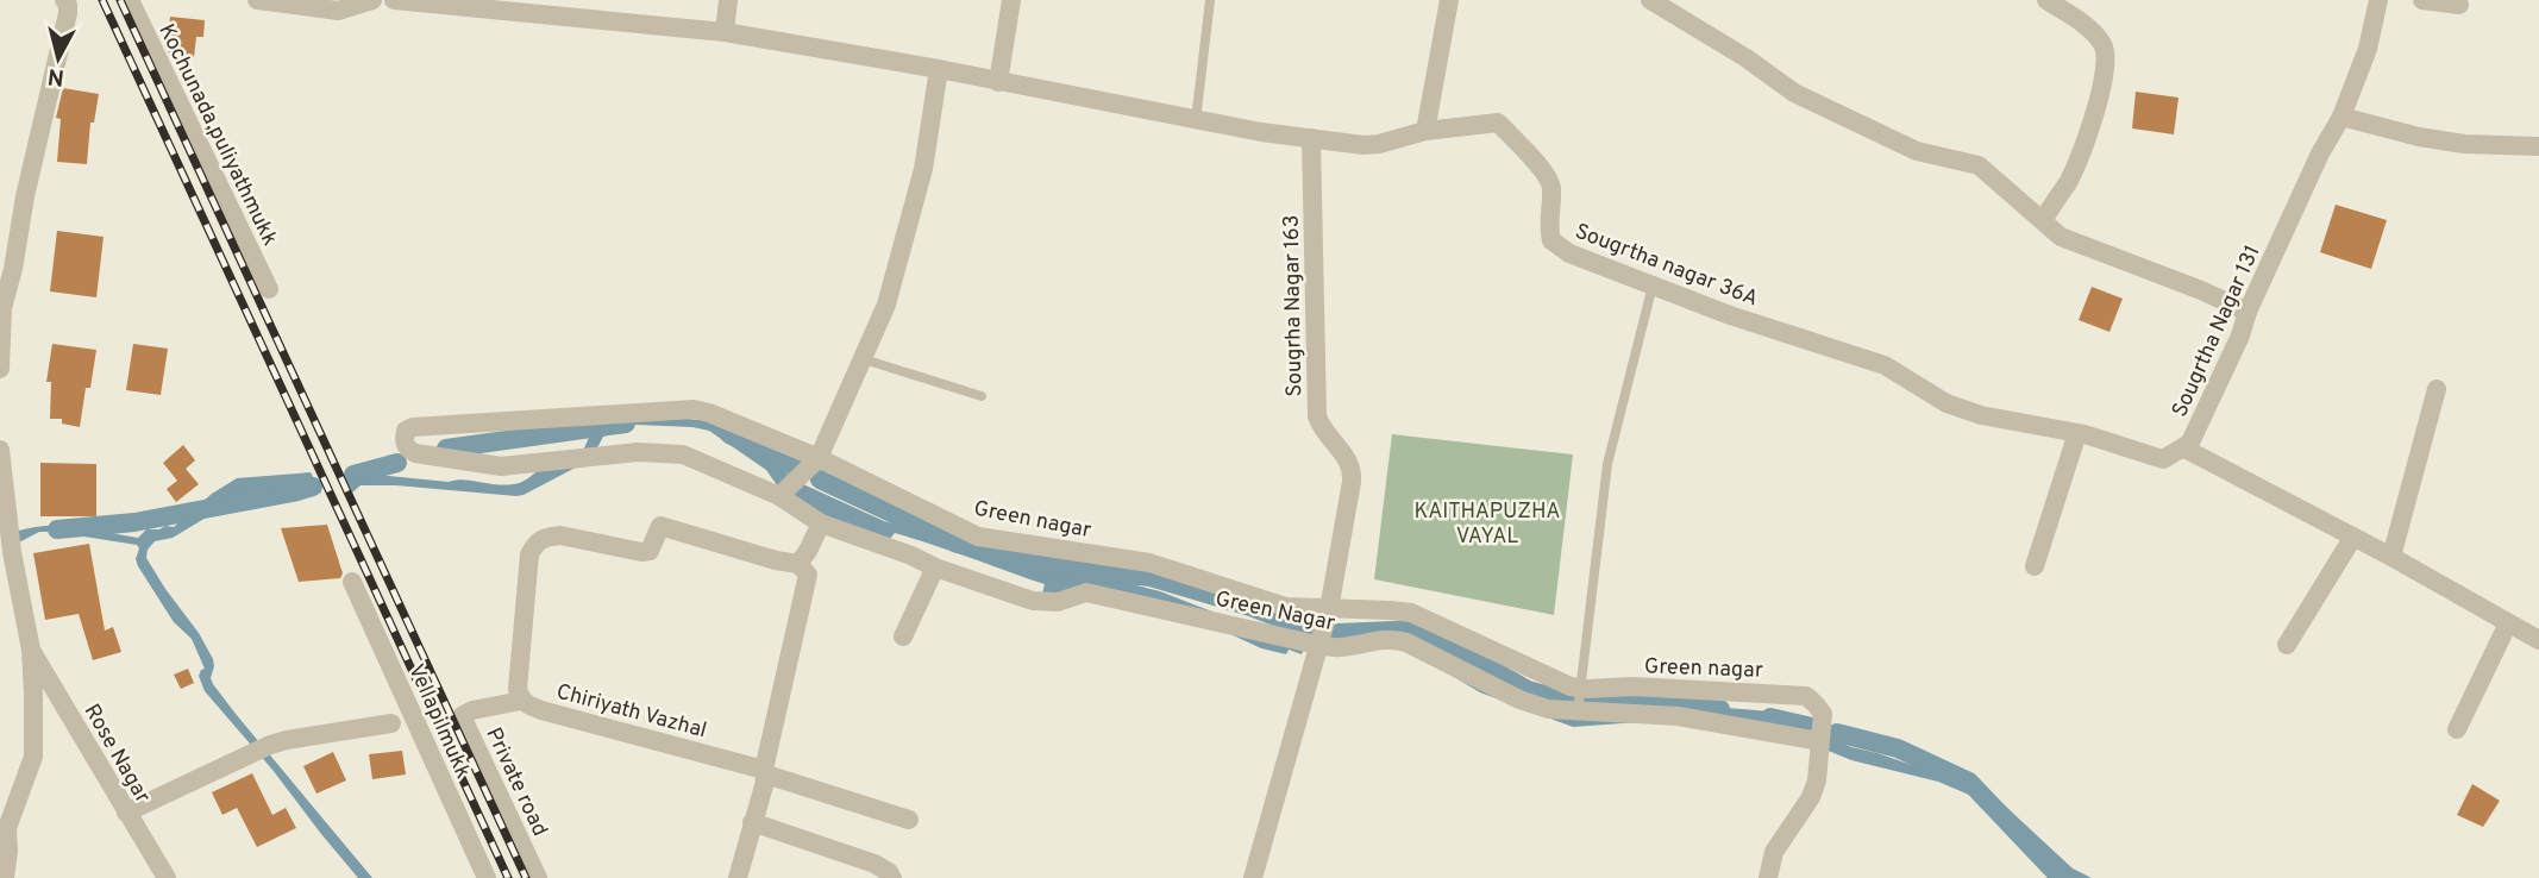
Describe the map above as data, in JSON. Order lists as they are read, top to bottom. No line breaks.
{"streets":{"street":["Kochunada,puliyathmukk","Sougrtha nagar 36A","Sougrha Nagar 163","Sougrtha Nagar 131","Green nagar","Green Nagar","Chiriyath Vazhal","Vellapilmukk","Rose Nagar","Private road"]},"crossings":[["Sougrtha nagar 36A","Sougrha Nagar 163"],["Sougrtha nagar 36A","Sougrtha Nagar 131"],["Sougrha Nagar 163","Green nagar"],["Sougrha Nagar 163","Green Nagar"],["Green nagar","Green Nagar"],["Chiriyath Vazhal","Private road"]],"parks":["KAITHAPUZHA VAYAL"],"north":"bottom"}
